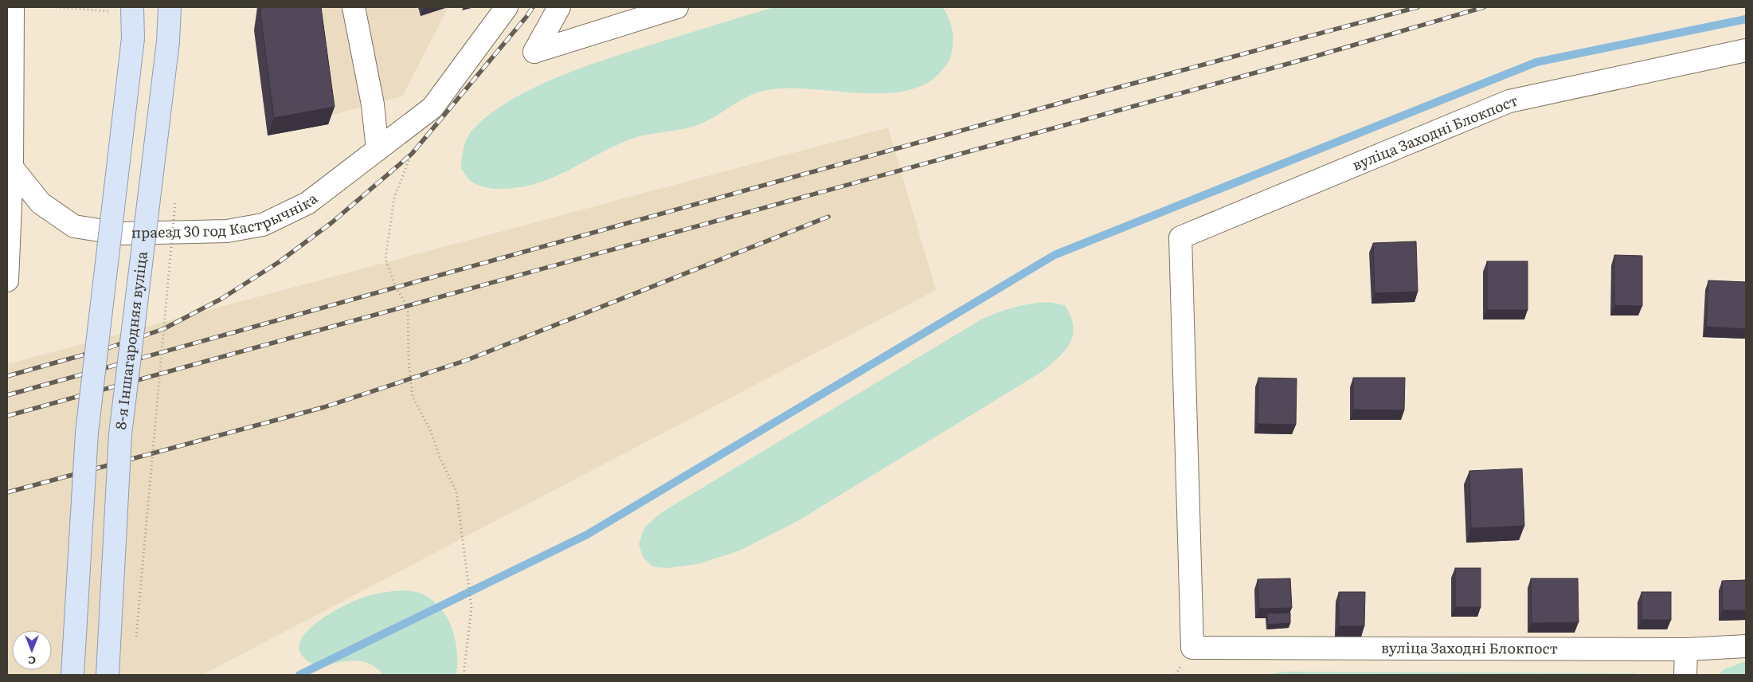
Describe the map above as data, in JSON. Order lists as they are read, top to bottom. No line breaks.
{"streets":{"main road":["8-я Іншагародняя вуліца"],"street":["вуліца Заходні Блокпост","праезд 30 год Кастрычніка"]},"north":"bottom"}
